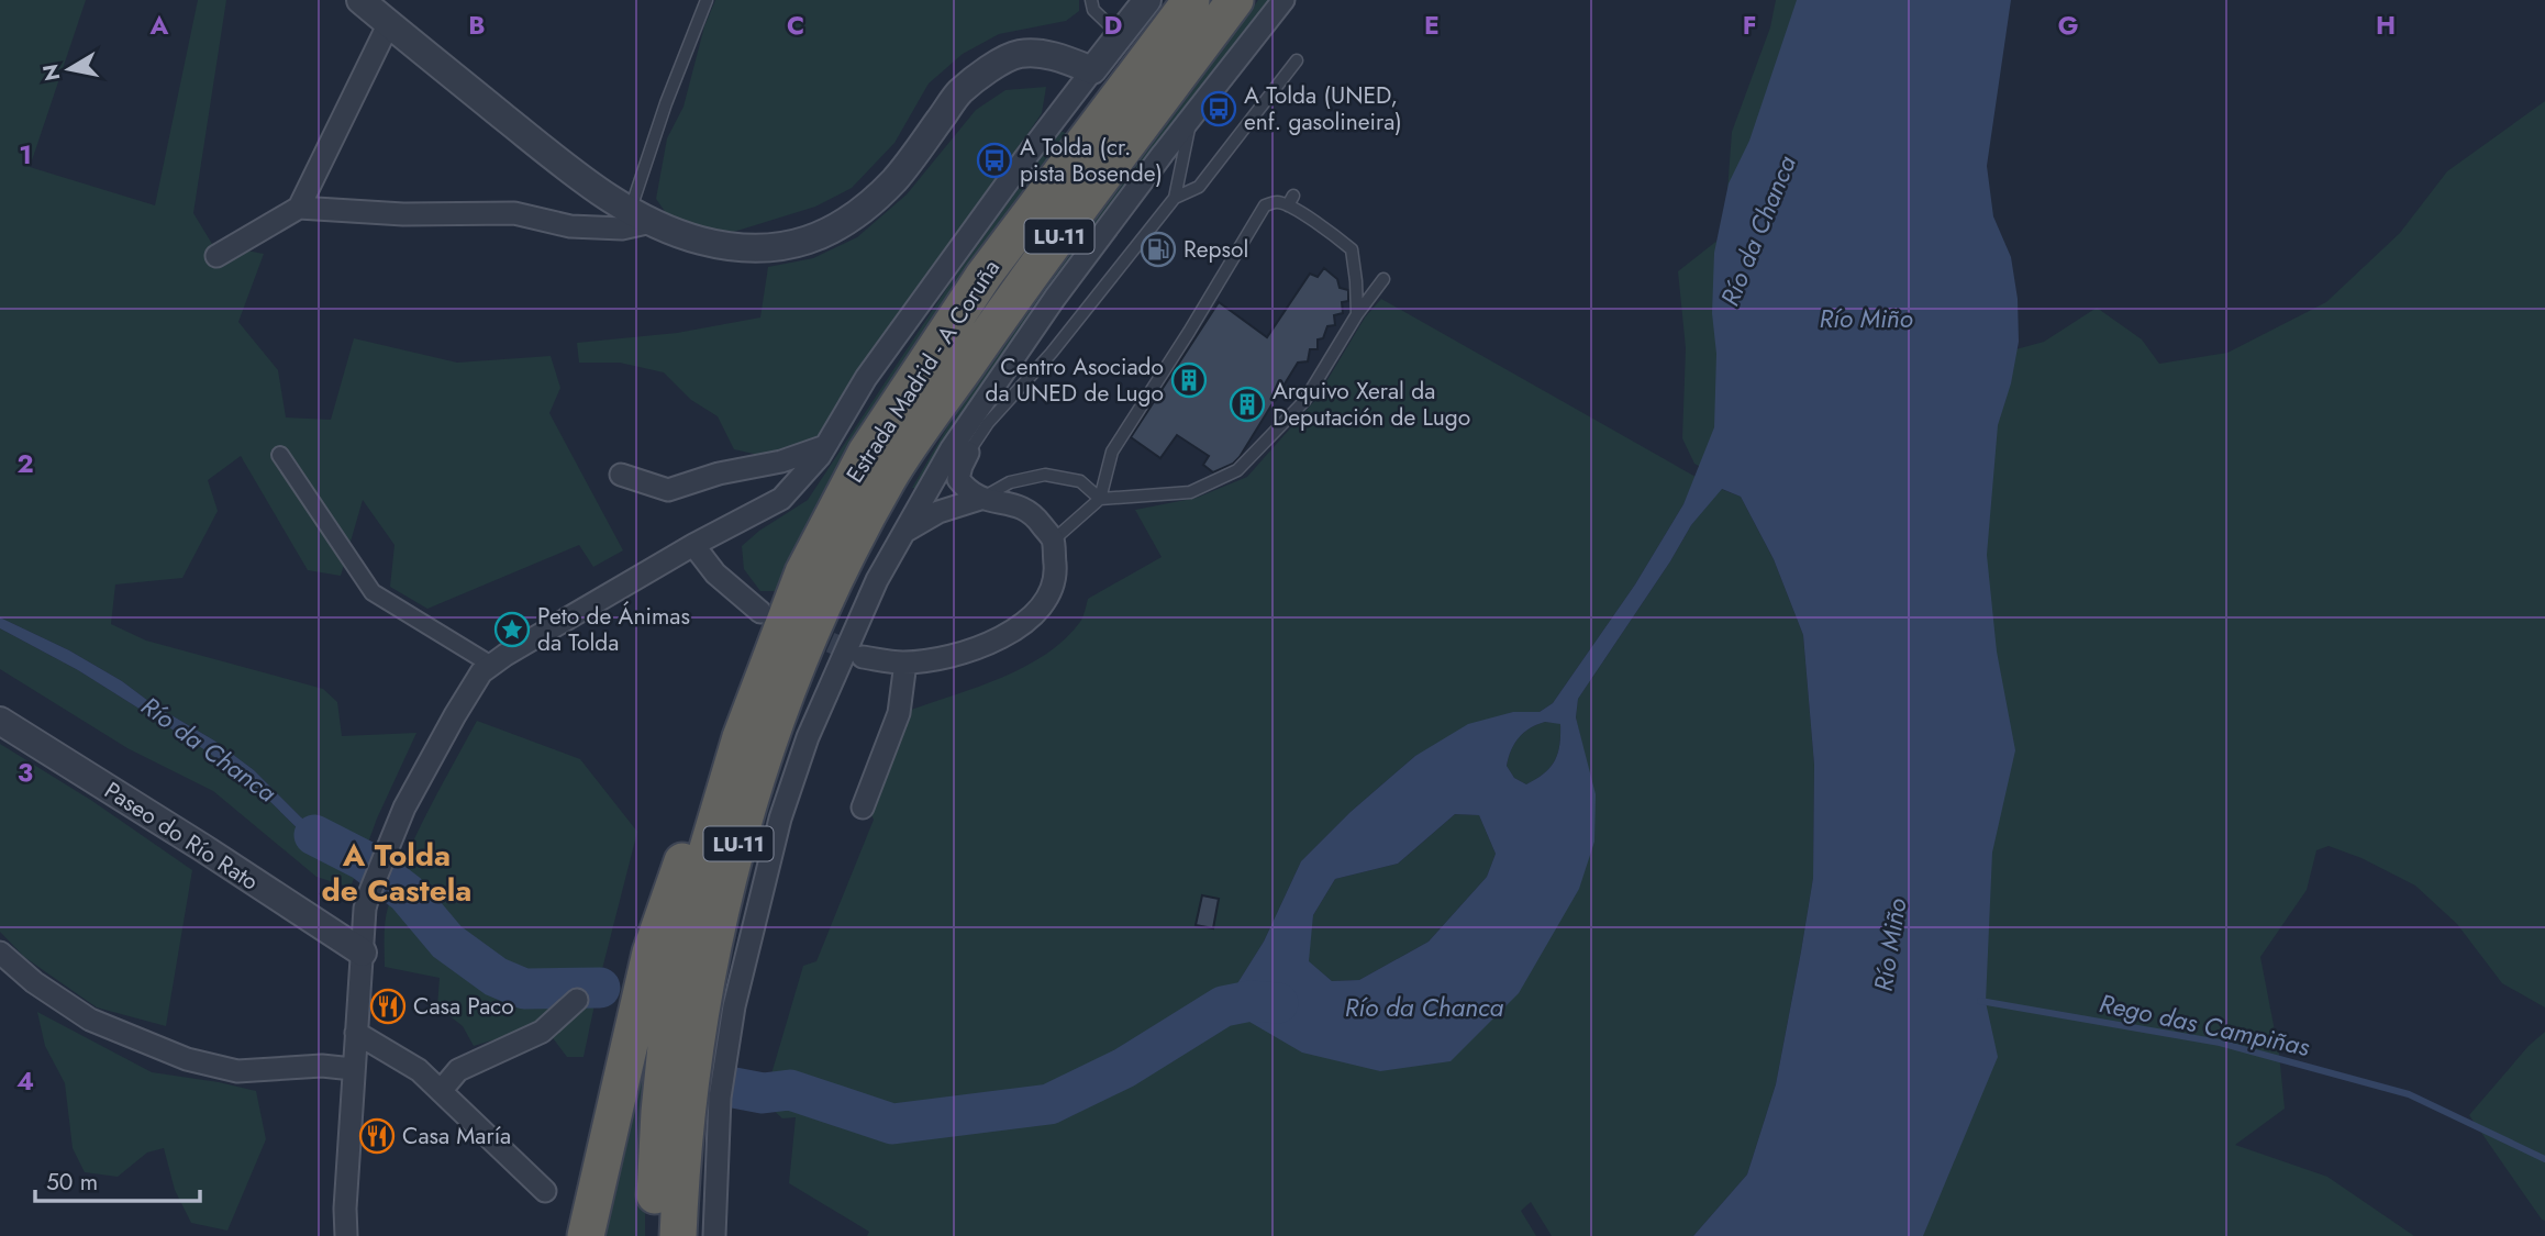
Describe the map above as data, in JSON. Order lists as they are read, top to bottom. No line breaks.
{"streets":{"highway":["LU-11","Estrada Madrid - A Coruña"],"street":["Paseo do Río Rato"]},"districts":["A Tolda de Castela"],"water":["Río da Chanca","Río Miño","Rego das Campiñas"],"places":{"bus stop":["A Tolda (UNED, enf. gasolineira)","A Tolda (cr. pista Bosende)"],"fuel station":["Repsol"],"building":["Centro Asociado da UNED de Lugo","Arquivo Xeral da Deputación de Lugo"],"place":["Peto de Ánimas da Tolda"],"restaurant":["Casa Paco","Casa María"]},"scale_bar":"50 m","north":"left","grid":{"columns":["A","B","C","D","E","F","G","H"],"rows":["1","2","3","4"]}}
